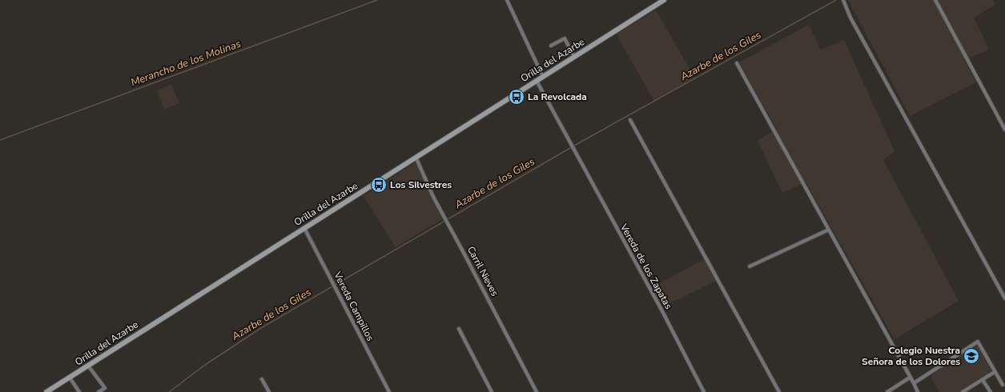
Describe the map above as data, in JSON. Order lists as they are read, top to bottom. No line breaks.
{"streets":{"street":["Orilla del Azarbe","Vereda de los Zapatas","Carril Nieves","Vereda Campillos"]},"crossings":[["Orilla del Azarbe","Vereda de los Zapatas"],["Orilla del Azarbe","Carril Nieves"],["Orilla del Azarbe","Vereda Campillos"]],"water":["Azarbe de los Giles","Merancho de los Molinas"],"places":{"bus stop":["La Revolcada","Los Silvestres"],"school or university":["Colegio Nuestra Señora de los Dolores"]}}
